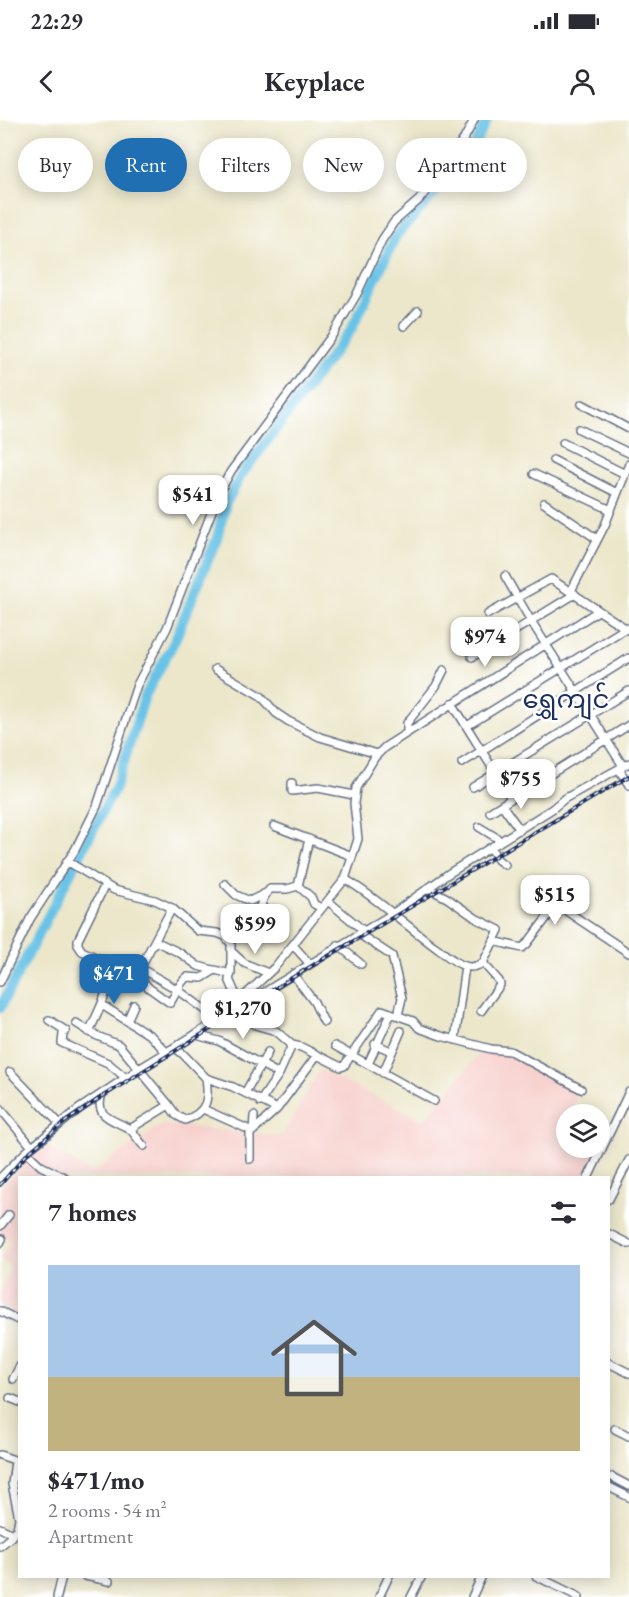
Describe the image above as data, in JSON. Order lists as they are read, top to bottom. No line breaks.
{"districts":["ရွှေကျင်"],"page":{"status":"22:29","header":"Keyplace","chip":["Buy","Rent","Filters","New","Apartment"],"price":["$541","$974","$755","$515","$599","$471","$1,270"],"heading":"7 homes","list":[{"name":"$471/mo","note":"2 rooms · 54 m² · Apartment"}]}}
